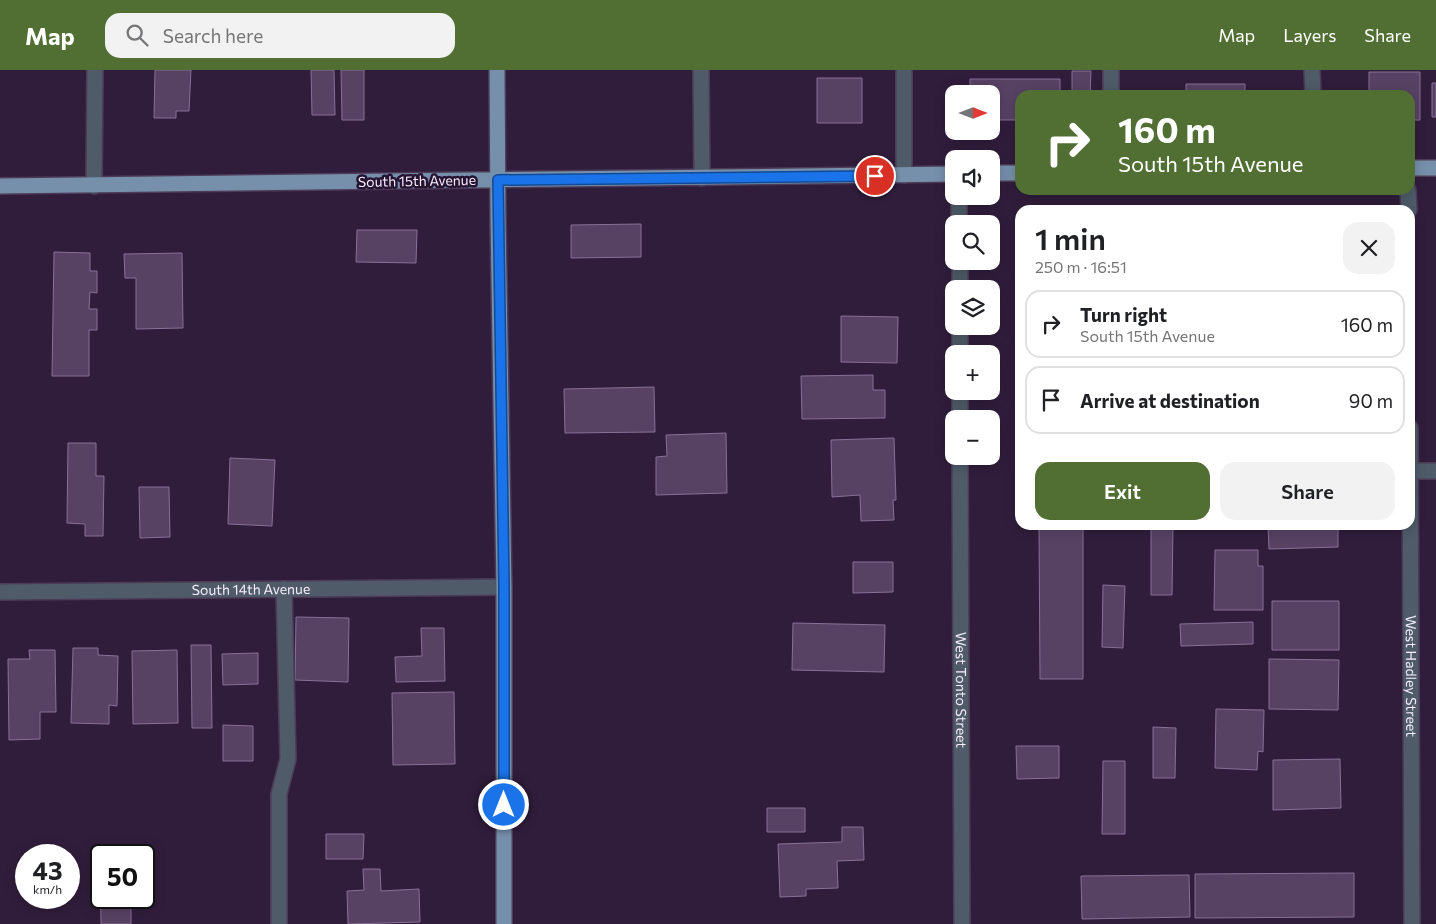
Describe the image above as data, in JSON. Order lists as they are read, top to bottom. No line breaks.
{"streets":{"main road":["South 15th Avenue"],"street":["South 14th Avenue","West Hadley Street","West Tonto Street"]},"north":"right","page":{"header":"Map","search":"Search here","nav":["Map","Layers","Share"],"map_buttons":["+","−"],"turn":["160 m","South 15th Avenue"],"heading":["1 min","250 m · 16:51"],"list":[{"name":"Turn right","note":"South 15th Avenue","value":"160 m"},{"name":"Arrive at destination","value":"90 m"}],"buttons":["Exit","Share"],"speed":"43 km/h","limit":"50"}}
